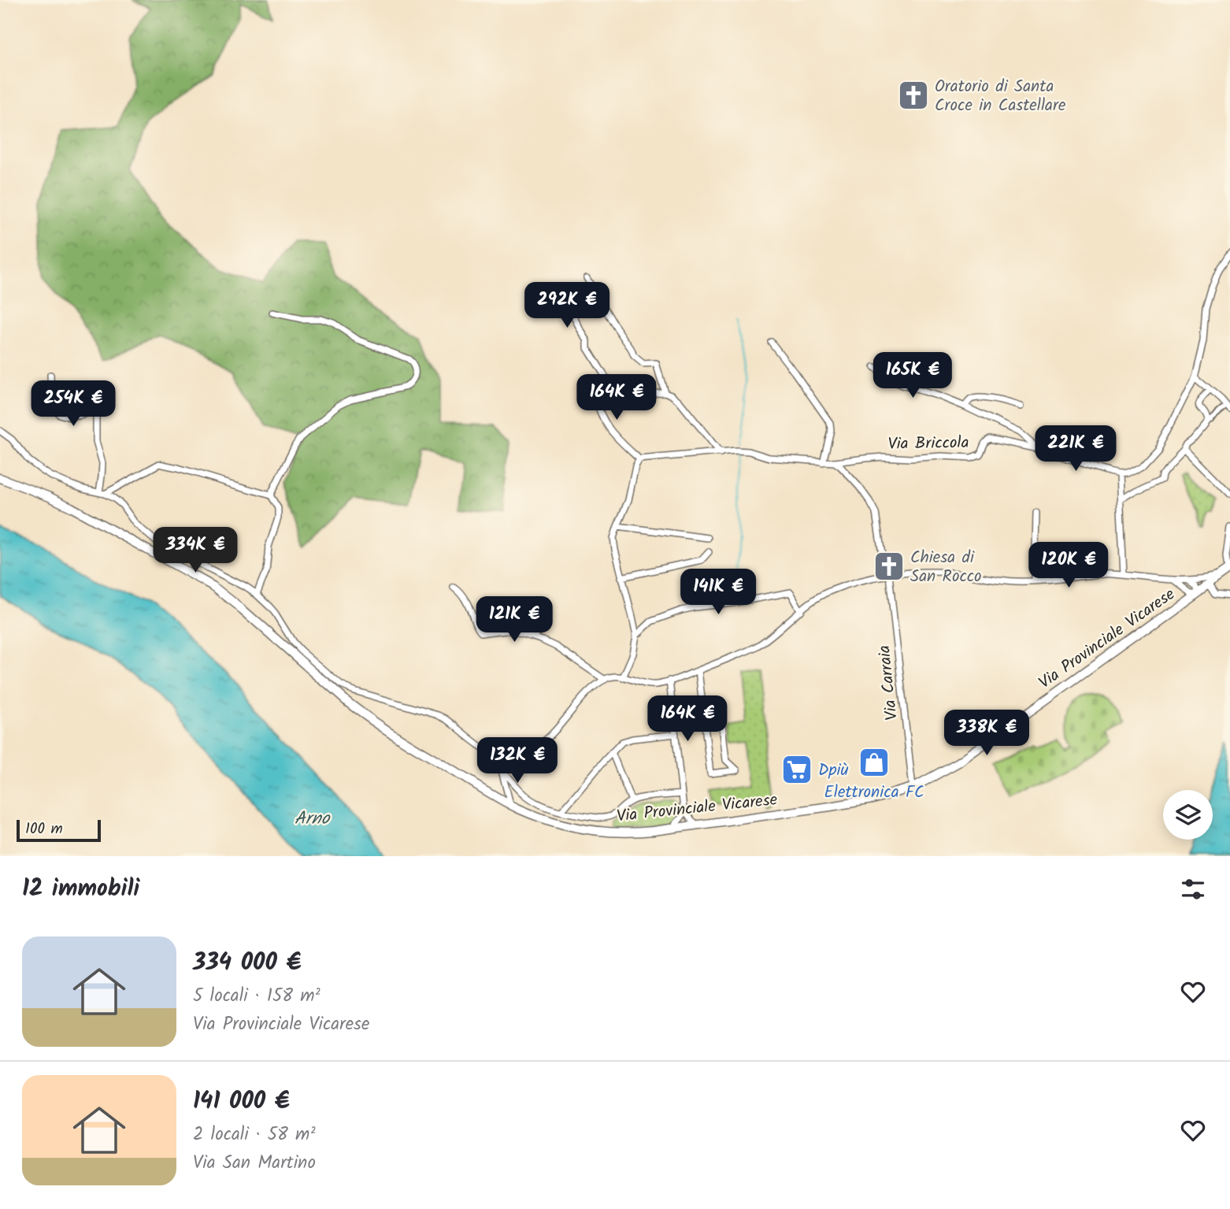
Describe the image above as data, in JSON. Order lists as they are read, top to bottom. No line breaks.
{"streets":{"main road":["Via Provinciale Vicarese"],"street":["Via Briccola","Via Carraia"]},"crossings":[["Via Briccola","Via Carraia"],["Via Provinciale Vicarese","Via Carraia"]],"water":["Arno"],"places":{"church":["Oratorio di Santa Croce in Castellare","Chiesa di San Rocco"],"shop":["Elettronica FC"],"supermarket":["Dpiù"]},"scale_bar":"100 m","page":{"price":["292K €","165K €","164K €","254K €","221K €","334K €","120K €","141K €","121K €","164K €","338K €","132K €"],"scale":"100 m","heading":"12 immobili","list":[{"name":"334 000 €","note":"5 locali · 158 m² · Via Provinciale Vicarese"},{"name":"141 000 €","note":"2 locali · 58 m² · Via San Martino"}]}}
